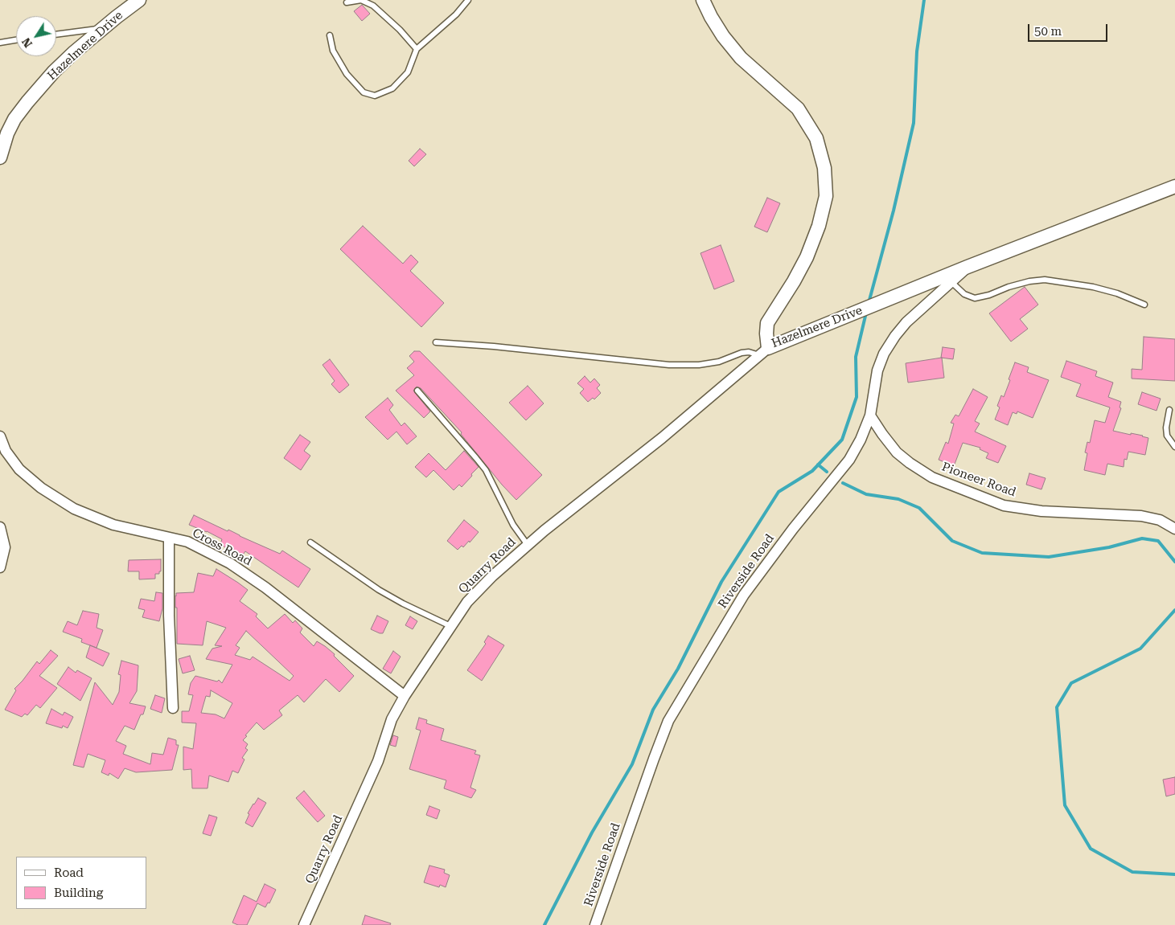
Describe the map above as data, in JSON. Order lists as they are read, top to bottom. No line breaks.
{"streets":{"street":["Hazelmere Drive","Pioneer Road","Cross Road","Quarry Road","Riverside Road"]},"crossings":[["Hazelmere Drive","Quarry Road"],["Hazelmere Drive","Riverside Road"],["Pioneer Road","Riverside Road"],["Cross Road","Quarry Road"]],"legend":["Road","Building"],"scale_bar":"50 m","north":"bottom left"}
